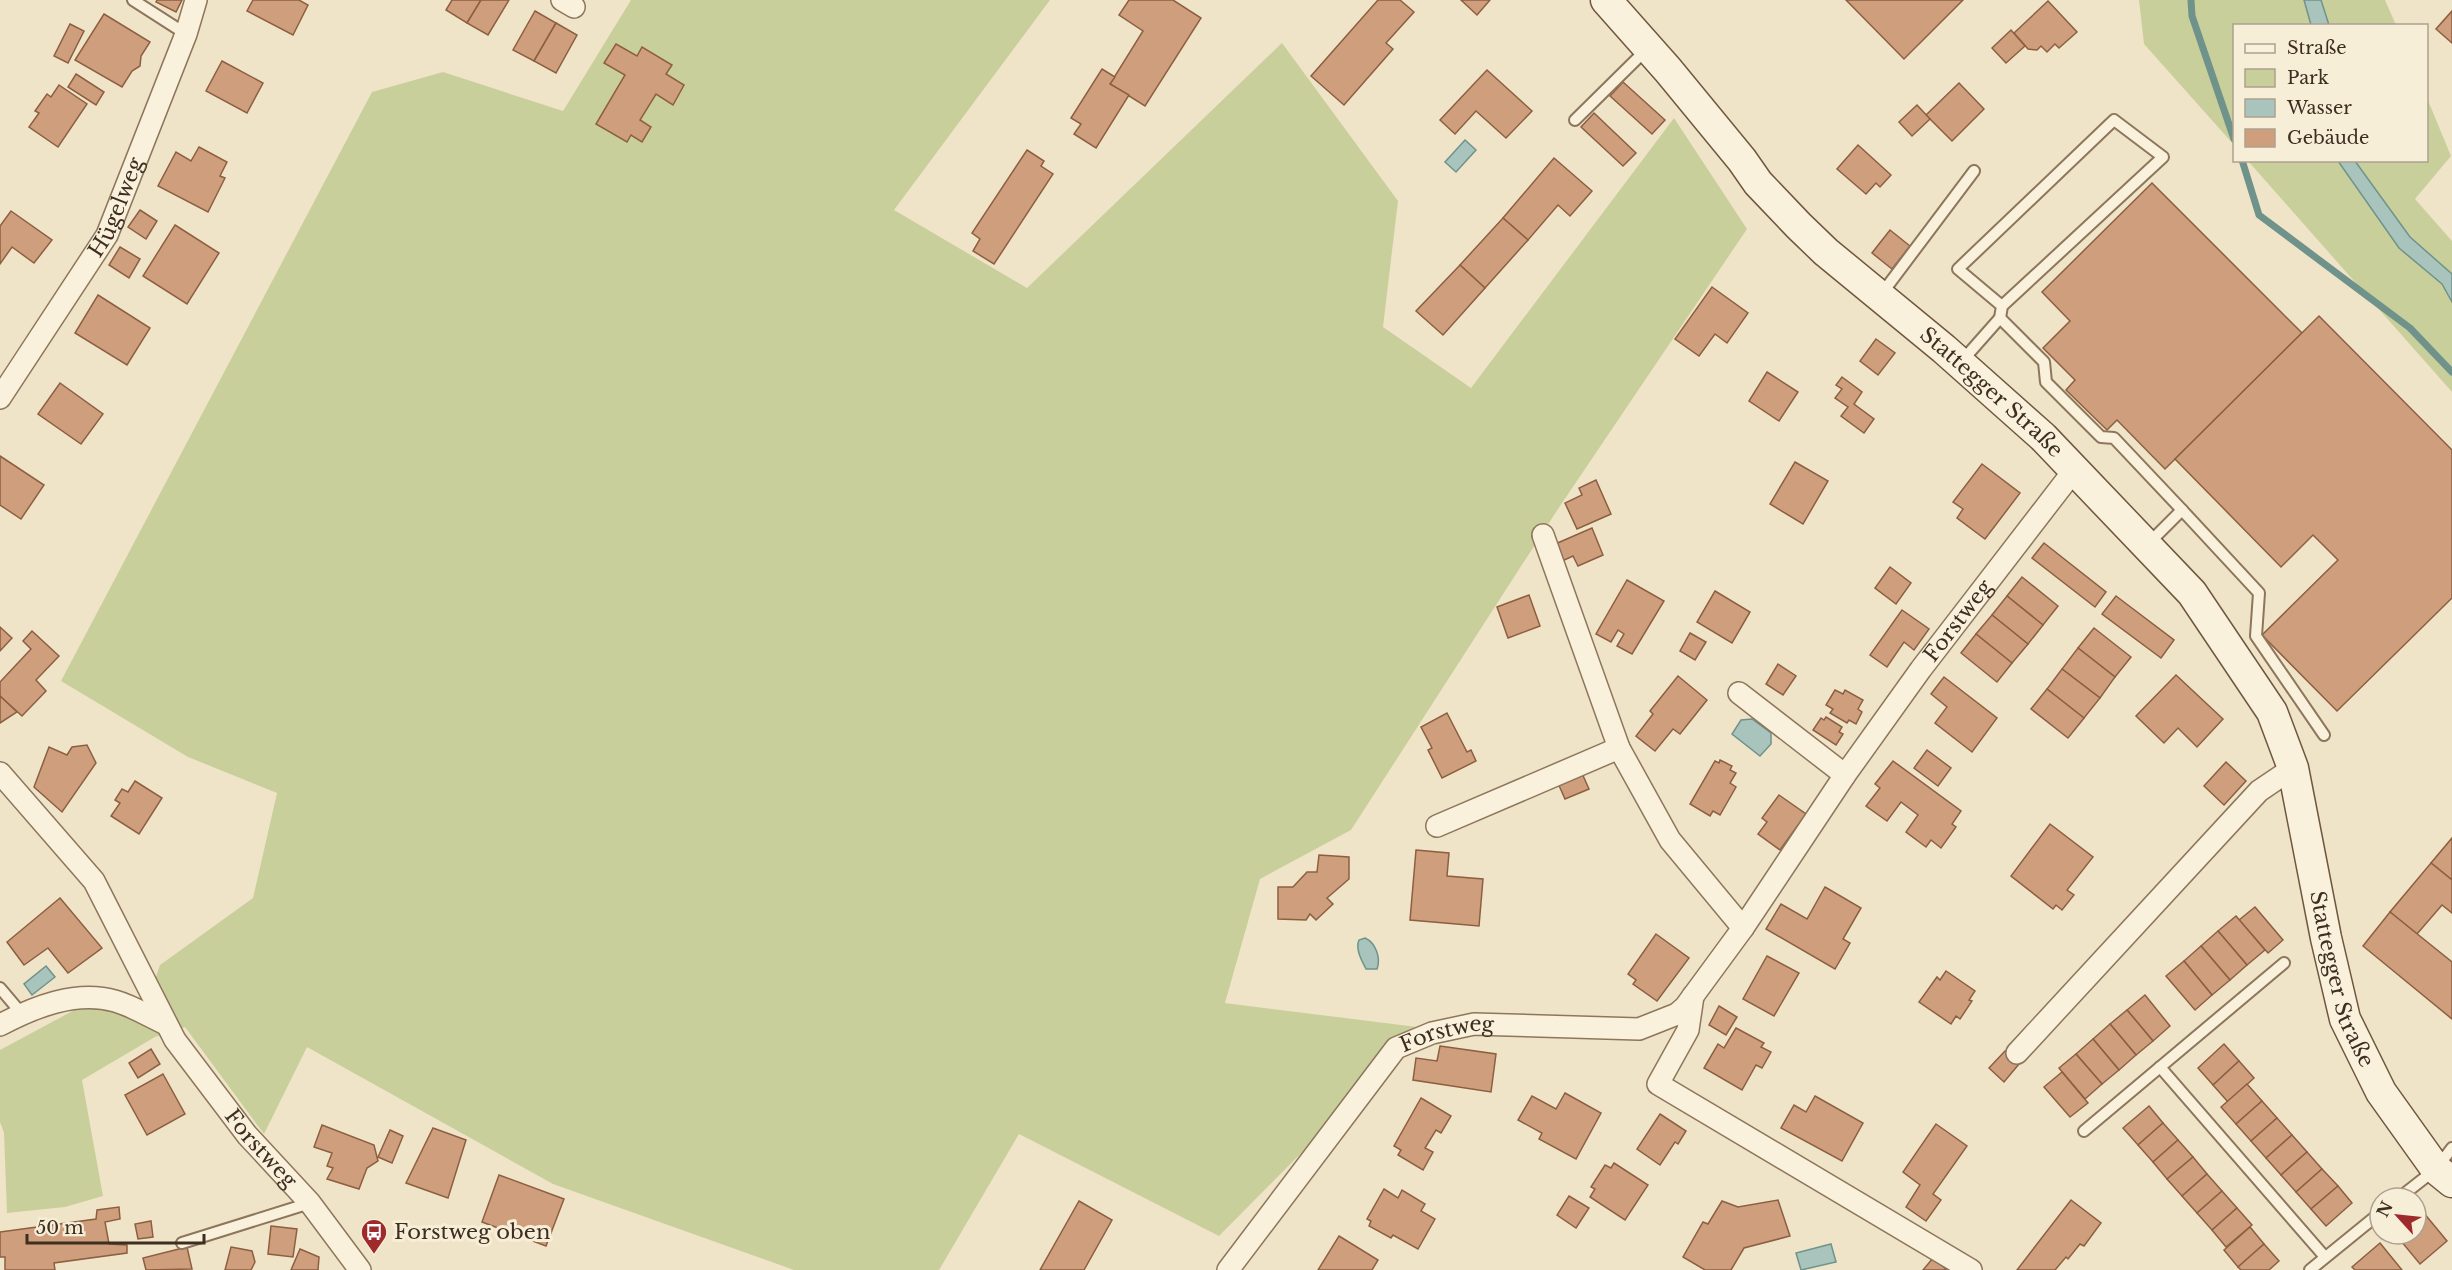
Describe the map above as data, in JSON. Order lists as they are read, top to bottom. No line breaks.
{"streets":{"main road":["Stattegger Straße"],"street":["Hügelweg","Forstweg"]},"crossings":[["Stattegger Straße","Forstweg"]],"places":{"bus stop":["Forstweg oben"]},"legend":["Straße","Park","Wasser","Gebäude"],"scale_bar":"50 m","north":"top left"}
